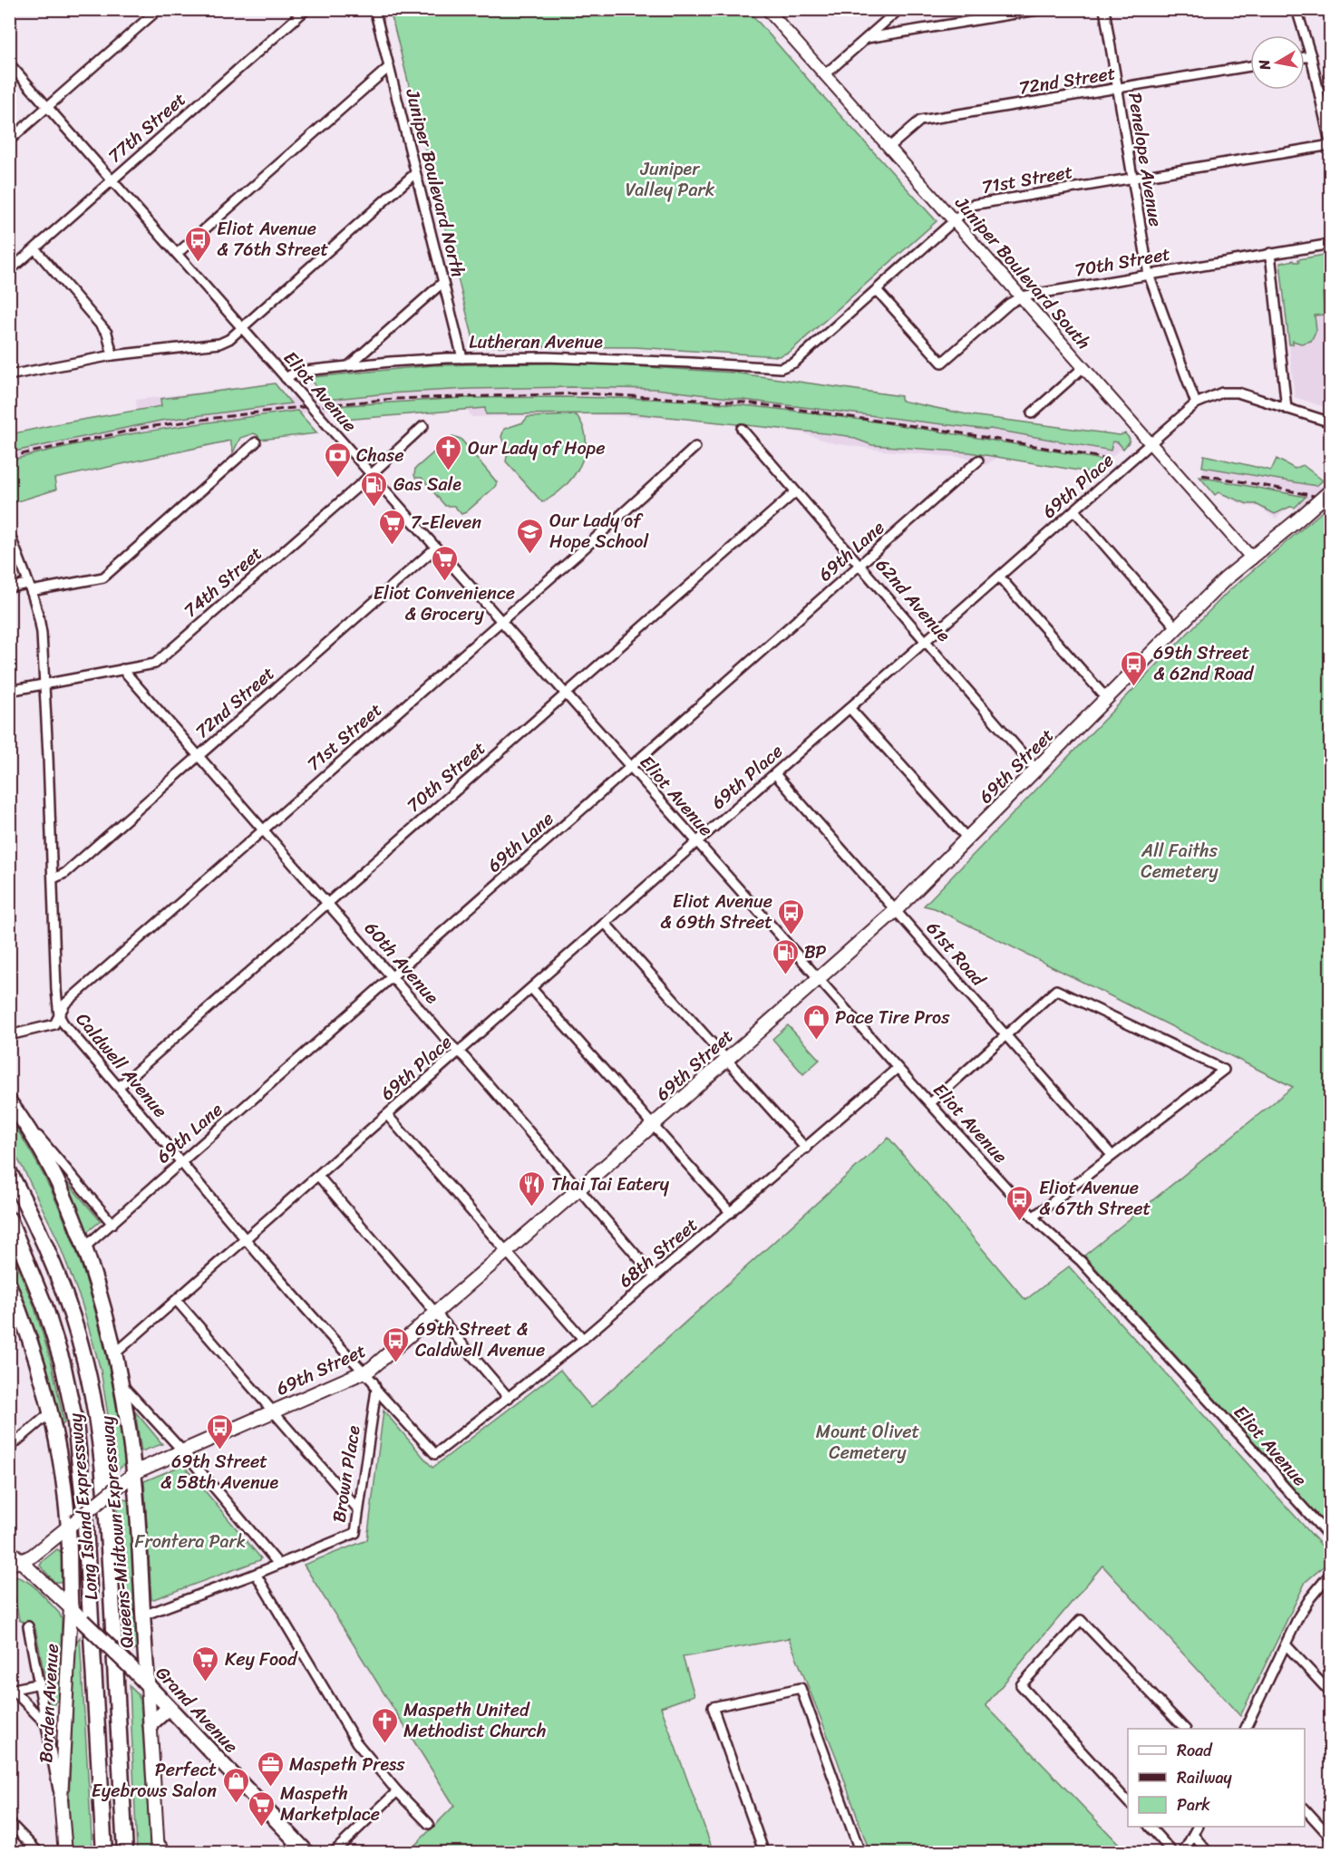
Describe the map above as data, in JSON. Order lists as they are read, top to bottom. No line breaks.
{"streets":{"highway":["Long Island Expressway"],"main road":["69th Street","Queens-Midtown Expressway","Borden Avenue","Grand Avenue"],"street":["72nd Street","77th Street","Penelope Avenue","71st Street","Juniper Boulevard North","70th Street","Juniper Boulevard South","Lutheran Avenue","Eliot Avenue","69th Place","69th Lane","74th Street","62nd Avenue","61st Road","60th Avenue","Caldwell Avenue","68th Street","Brown Place"]},"crossings":[["72nd Street","Penelope Avenue"],["72nd Street","Juniper Boulevard South"],["72nd Street","Eliot Avenue"],["72nd Street","60th Avenue"],["72nd Street","Caldwell Avenue"],["77th Street","Eliot Avenue"],["Penelope Avenue","71st Street"],["Penelope Avenue","70th Street"],["Penelope Avenue","69th Place"],["71st Street","70th Street"],["71st Street","Juniper Boulevard South"],["71st Street","Lutheran Avenue"],["71st Street","Eliot Avenue"],["71st Street","60th Avenue"],["71st Street","Caldwell Avenue"],["Juniper Boulevard North","Lutheran Avenue"],["70th Street","Juniper Boulevard South"],["70th Street","Eliot Avenue"],["70th Street","62nd Avenue"],["70th Street","60th Avenue"],["70th Street","Caldwell Avenue"],["Juniper Boulevard South","69th Place"],["Juniper Boulevard South","69th Street"],["Lutheran Avenue","Eliot Avenue"],["Eliot Avenue","69th Place"],["Eliot Avenue","69th Lane"],["Eliot Avenue","74th Street"],["Eliot Avenue","69th Street"],["Eliot Avenue","68th Street"],["69th Place","62nd Avenue"],["69th Place","61st Road"],["69th Place","60th Avenue"],["69th Place","Caldwell Avenue"],["69th Place","Queens-Midtown Expressway"],["69th Lane","62nd Avenue"],["69th Lane","60th Avenue"],["69th Lane","Caldwell Avenue"],["69th Lane","Queens-Midtown Expressway"],["74th Street","60th Avenue"],["74th Street","Caldwell Avenue"],["62nd Avenue","69th Street"],["69th Street","61st Road"],["69th Street","60th Avenue"],["69th Street","Caldwell Avenue"],["69th Street","Queens-Midtown Expressway"],["69th Street","Grand Avenue"],["60th Avenue","68th Street"],["Caldwell Avenue","68th Street"],["Caldwell Avenue","Brown Place"],["Brown Place","Queens-Midtown Expressway"],["Queens-Midtown Expressway","Grand Avenue"],["Borden Avenue","Grand Avenue"]],"parks":["Juniper Valley Park","All Faiths Cemetery","Mount Olivet Cemetery","Frontera Park"],"places":{"bus stop":["Eliot Avenue & 76th Street","69th Street & 62nd Road","Eliot Avenue & 69th Street","Eliot Avenue & 67th Street","69th Street & Caldwell Avenue","69th Street & 58th Avenue"],"church":["Our Lady of Hope","Maspeth United Methodist Church"],"bank":["Chase"],"fuel station":["Gas Sale","BP"],"supermarket":["7-Eleven","Eliot Convenience & Grocery","Key Food","Maspeth Marketplace"],"school or university":["Our Lady of Hope School"],"shop":["Pace Tire Pros","Perfect Eyebrows Salon"],"restaurant":["Thai Tai Eatery"],"office":["Maspeth Press"]},"legend":["Road","Railway","Park"],"north":"left"}
